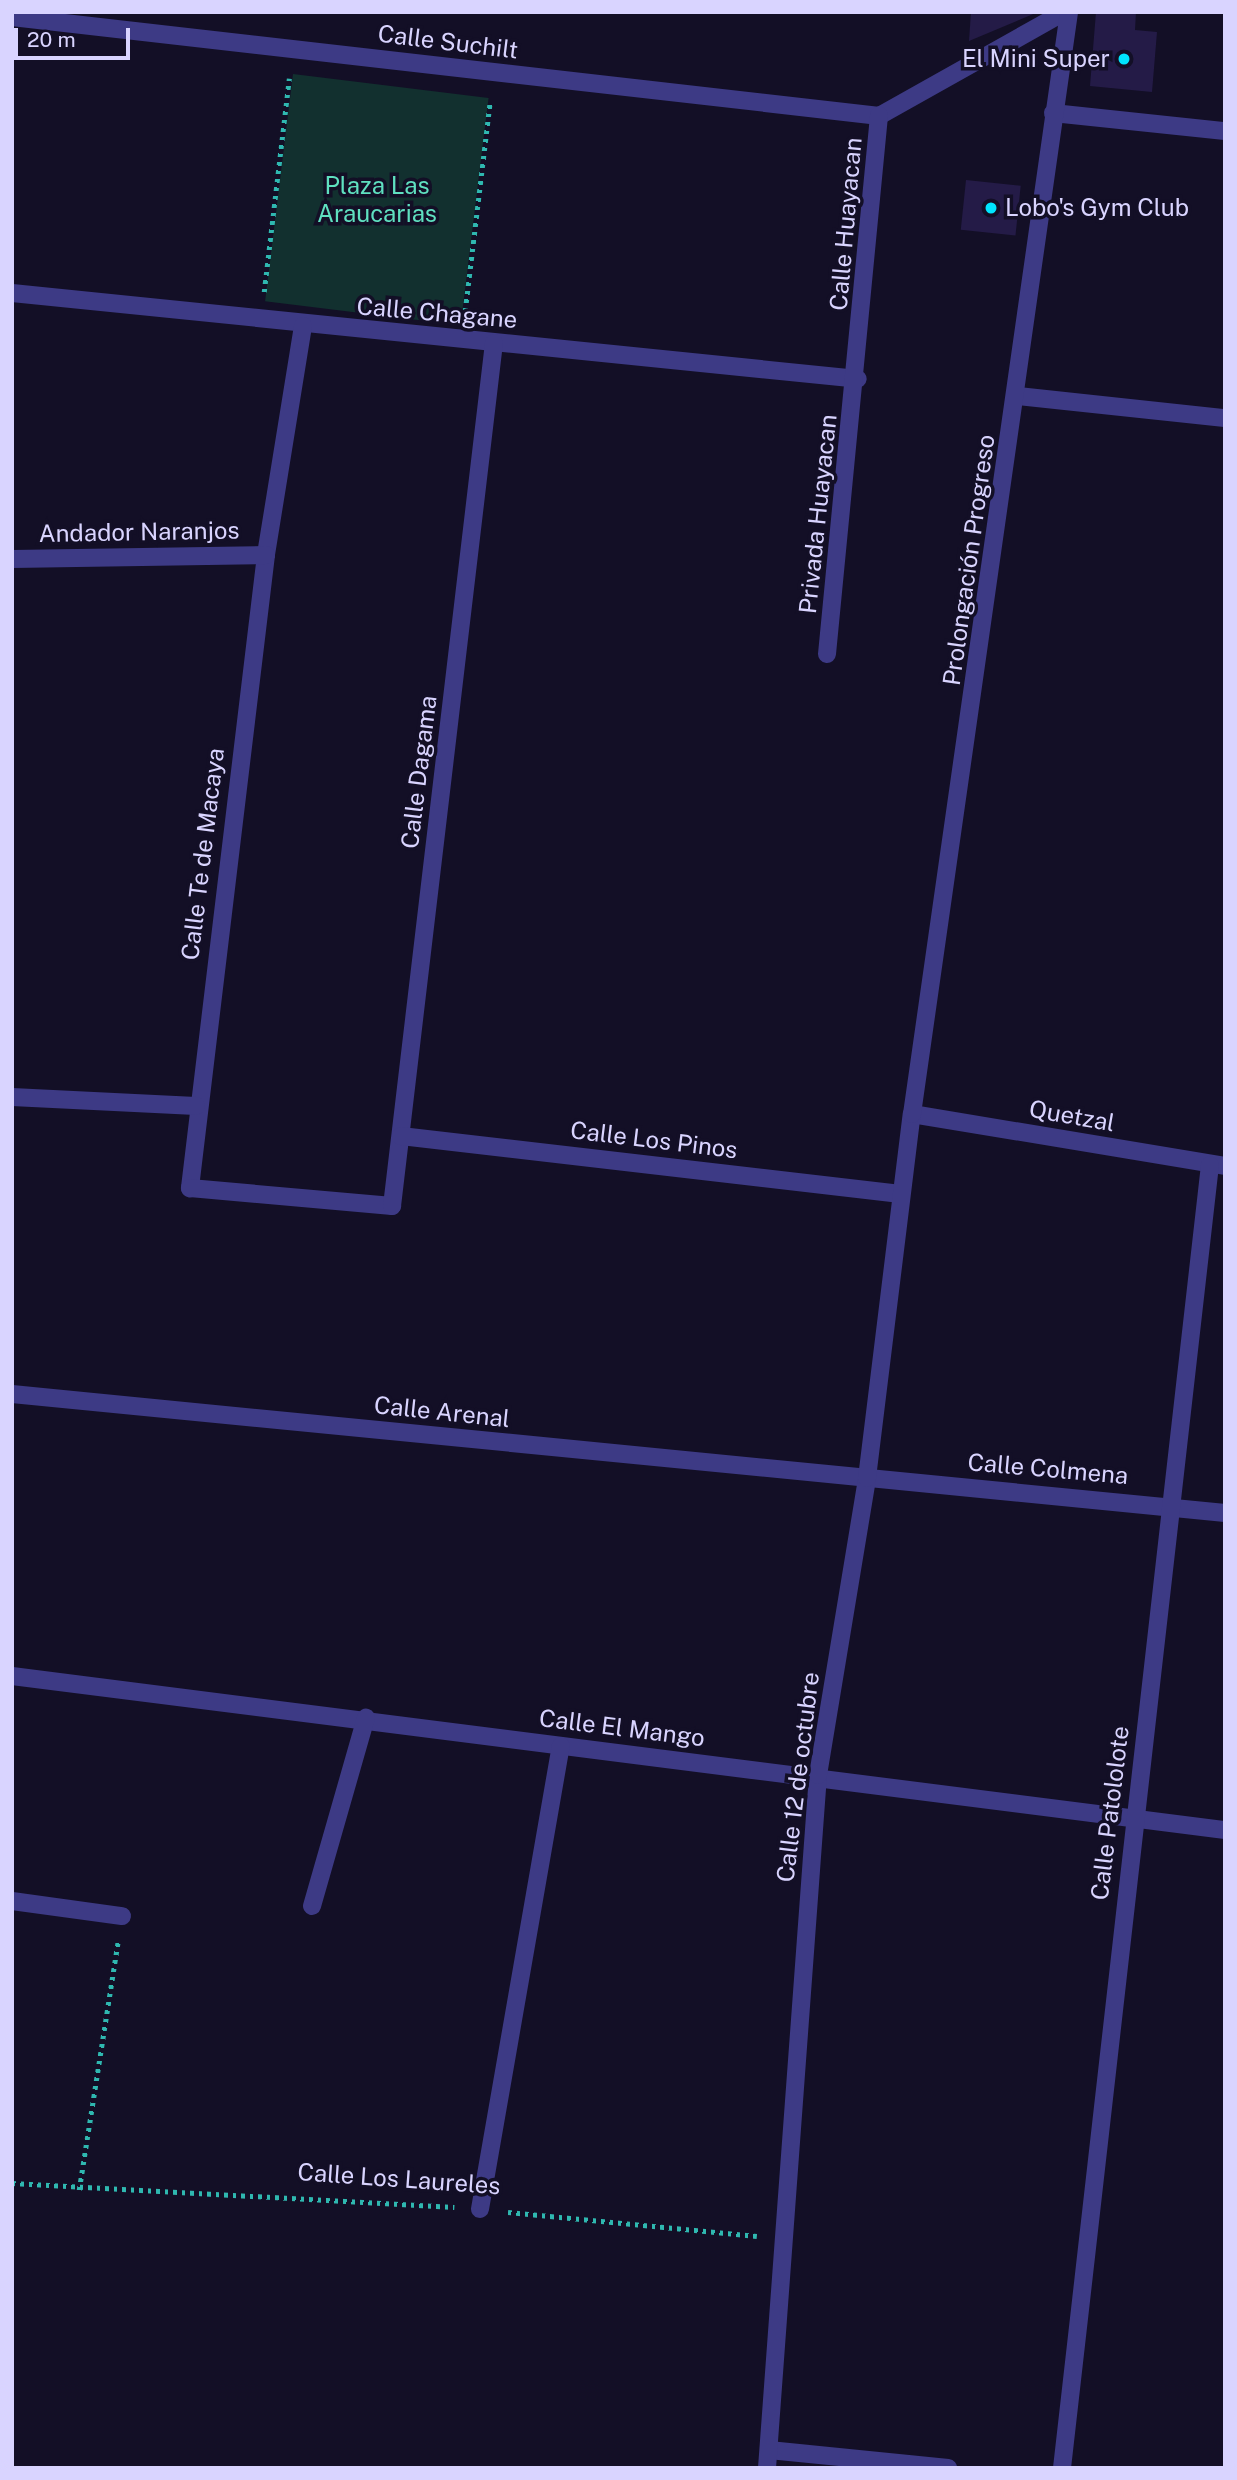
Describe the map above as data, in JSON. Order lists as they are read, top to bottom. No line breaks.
{"streets":{"street":["Calle Suchilt","Calle Huayacan","Calle Chagane","Privada Huayacan","Andador Naranjos","Prolongación Progreso","Calle Dagama","Calle Te de Macaya","Quetzal","Calle Los Pinos","Calle Arenal","Calle Colmena","Calle El Mango","Calle 12 de octubre","Calle Patololote"],"path":["Calle Los Laureles"]},"crossings":[["Calle Suchilt","Calle Huayacan"],["Calle Huayacan","Calle Chagane"],["Calle Huayacan","Privada Huayacan"],["Calle Huayacan","Prolongación Progreso"],["Calle Chagane","Privada Huayacan"],["Calle Chagane","Calle Dagama"],["Calle Chagane","Calle Te de Macaya"],["Andador Naranjos","Calle Te de Macaya"],["Prolongación Progreso","Quetzal"],["Prolongación Progreso","Calle 12 de octubre"],["Calle Dagama","Calle Te de Macaya"],["Calle Dagama","Calle Los Pinos"],["Quetzal","Calle 12 de octubre"],["Quetzal","Calle Patololote"],["Calle Los Pinos","Calle 12 de octubre"],["Calle Arenal","Calle Colmena"],["Calle Arenal","Calle 12 de octubre"],["Calle Colmena","Calle 12 de octubre"],["Calle Colmena","Calle Patololote"],["Calle El Mango","Calle 12 de octubre"],["Calle El Mango","Calle Patololote"],["Calle 12 de octubre","Calle Los Laureles"]],"parks":["Plaza Las Araucarias"],"places":["El Mini Super","Lobo's Gym Club"],"scale_bar":"20 m"}
